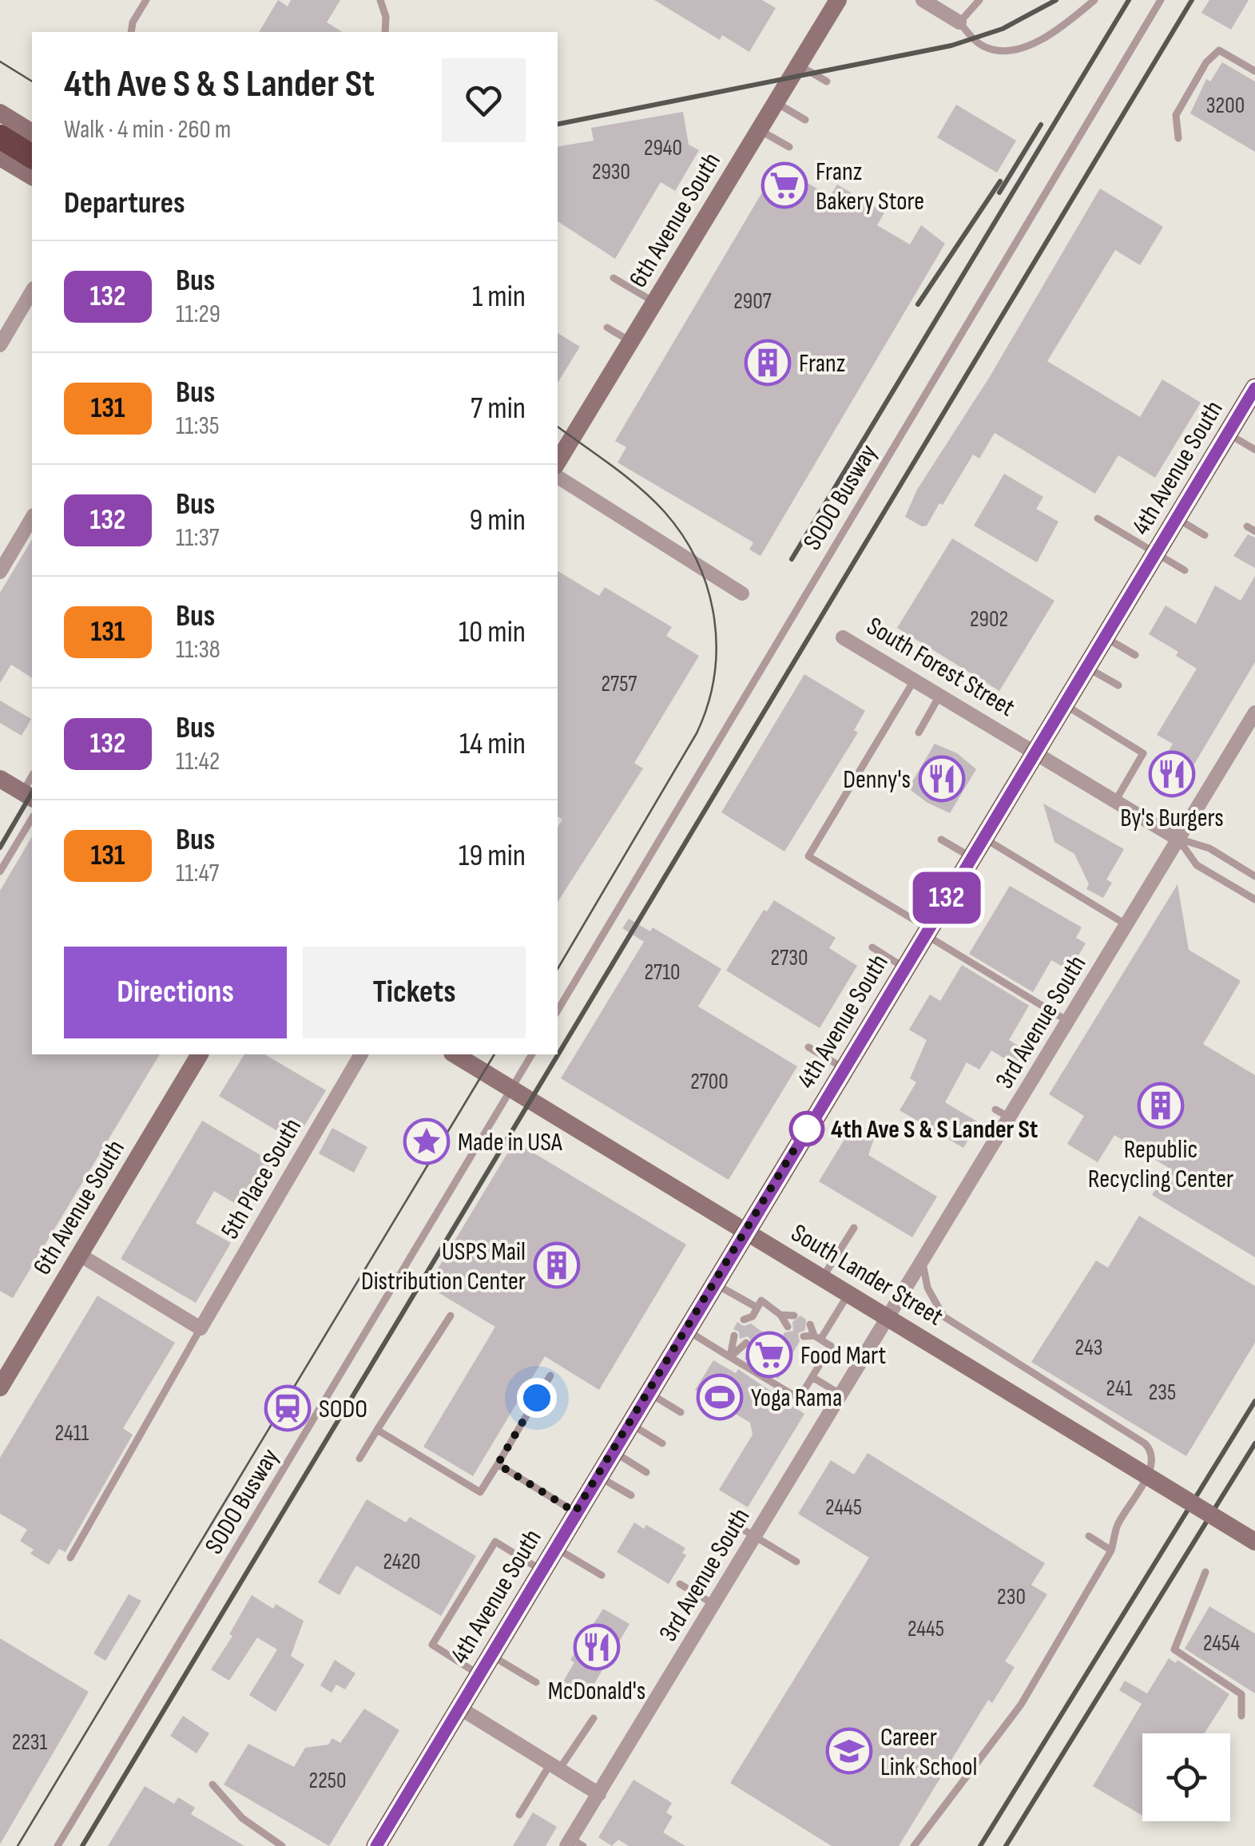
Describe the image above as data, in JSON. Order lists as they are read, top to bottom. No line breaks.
{"streets":{"main road":["6th Avenue South","4th Avenue South","South Lander Street"],"street":["South Forest Street","3rd Avenue South","5th Place South"],"lane":["SODO Busway"]},"crossings":[["4th Avenue South","South Forest Street"],["4th Avenue South","South Lander Street"],["SODO Busway","South Lander Street"],["South Forest Street","3rd Avenue South"],["3rd Avenue South","South Lander Street"]],"places":{"supermarket":["Franz Bakery Store","Food Mart"],"building":["Franz","Republic Recycling Center","USPS Mail Distribution Center"],"restaurant":["By's Burgers","Denny's","McDonald's"],"other":["4th Ave S & S Lander St"],"place":["Made in USA"],"sports":["Yoga Rama"],"station":["SODO"],"school or university":["Career Link School"]},"lines":["bus line 132"],"house_numbers":["3200","2940","2930","2907","2902","2757","2730","2710","2700","243","241","235","2411","2445","2420","230","2445","2454","2231","2250"],"page":{"on_map":"132","heading":[["4th Ave S & S Lander St","Walk · 4 min · 260 m"],"Departures"],"list":[{"mark":"132","name":"Bus","note":"11:29","value":"1 min"},{"mark":"131","name":"Bus","note":"11:35","value":"7 min"},{"mark":"132","name":"Bus","note":"11:37","value":"9 min"},{"mark":"131","name":"Bus","note":"11:38","value":"10 min"},{"mark":"132","name":"Bus","note":"11:42","value":"14 min"},{"mark":"131","name":"Bus","note":"11:47","value":"19 min"}],"buttons":["Directions","Tickets"]}}
